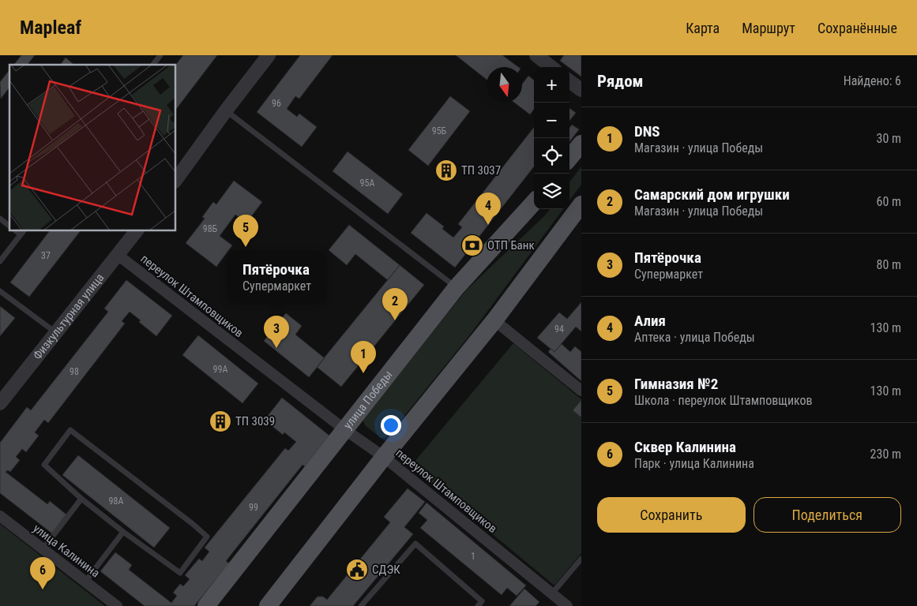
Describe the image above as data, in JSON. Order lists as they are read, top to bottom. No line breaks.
{"streets":{"main road":["улица Победы"],"street":["переулок Штамповщиков","Физкультурная улица","улица Калинина"]},"crossings":[["переулок Штамповщиков","Физкультурная улица"],["переулок Штамповщиков","улица Победы"]],"places":{"building":["ТП 3037","ТП 3039"],"bank":["ОТП Банк"],"public building":["СДЭК"]},"house_numbers":["96","95Б","95А","98Б","37","94","99А","98","98А","99","1"],"north":"bottom","page":{"header":"Mapleaf","nav":["Карта","Маршрут","Сохранённые"],"heading":["Рядом","Найдено: 6"],"map_buttons":["+","−"],"list":[{"mark":"1","name":"DNS","note":"Магазин · улица Победы","value":"30 m"},{"mark":"2","name":"Самарский дом игрушки","note":"Магазин · улица Победы","value":"60 m"},{"mark":"3","name":"Пятёрочка","note":"Супермаркет","value":"80 m"},{"mark":"4","name":"Алия","note":"Аптека · улица Победы","value":"130 m"},{"mark":"5","name":"Гимназия №2","note":"Школа · переулок Штамповщиков","value":"130 m"},{"mark":"6","name":"Сквер Калинина","note":"Парк · улица Калинина","value":"230 m"}],"pins":["4","5","2","3","1","6"],"popup":["Пятёрочка","Супермаркет"],"buttons":["Сохранить","Поделиться"]}}
